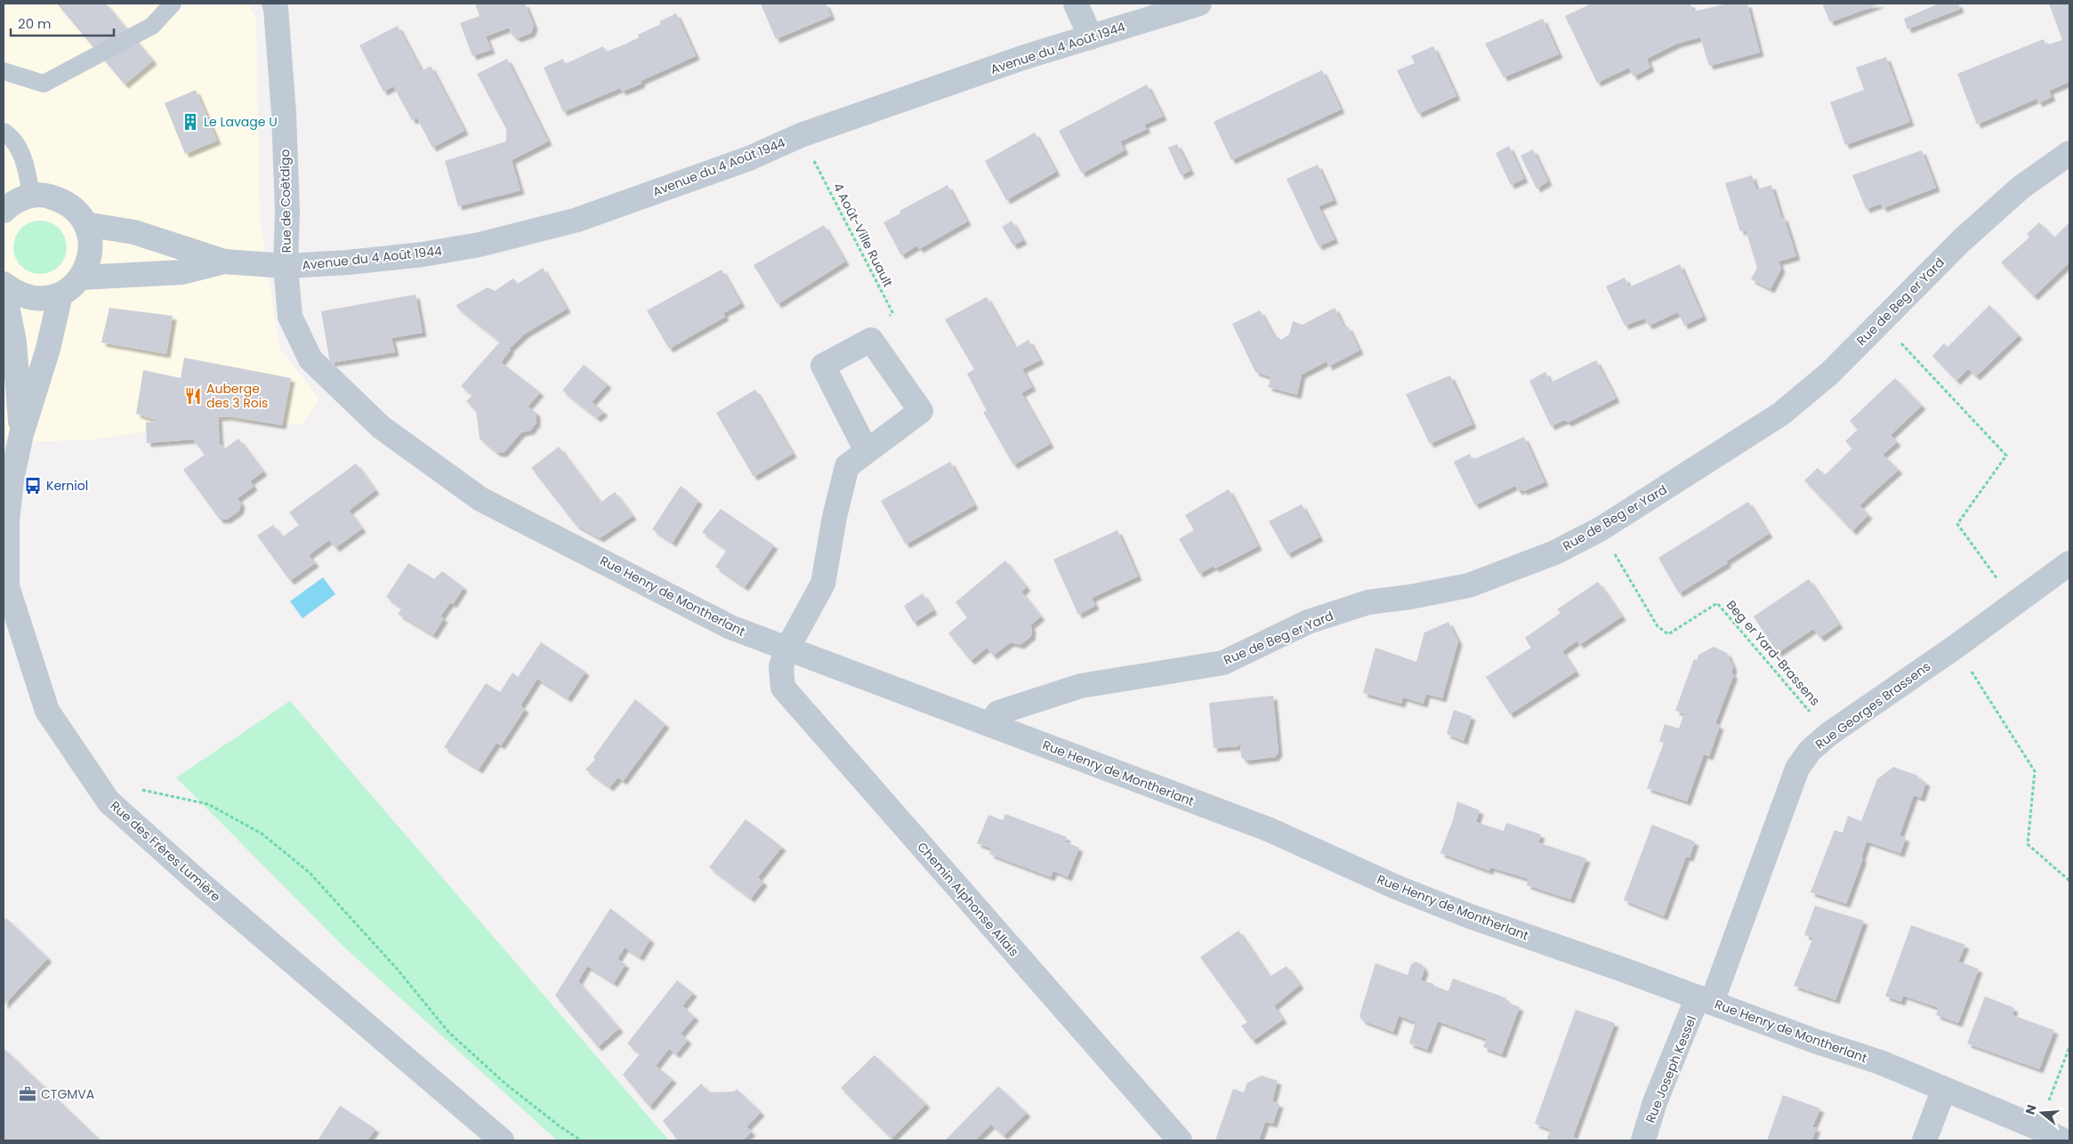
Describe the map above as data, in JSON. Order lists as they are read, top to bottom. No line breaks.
{"streets":{"street":["Avenue du 4 Août 1944","Rue de Coëtdigo","Rue de Beg er Yard","Rue Henry de Montherlant","Rue Georges Brassens","Rue des Frères Lumière","Chemin Alphonse Allais","Rue Joseph Kessel"],"path":["4 Août-Ville Ruault","Beg er Yard-Brassens"]},"crossings":[["Avenue du 4 Août 1944","Rue de Coëtdigo"],["Avenue du 4 Août 1944","4 Août-Ville Ruault"],["Avenue du 4 Août 1944","Rue Henry de Montherlant"],["Rue de Coëtdigo","Rue Henry de Montherlant"],["4 Août-Ville Ruault","Chemin Alphonse Allais"],["Rue de Beg er Yard","Rue Henry de Montherlant"],["Rue de Beg er Yard","Beg er Yard-Brassens"],["Rue Henry de Montherlant","Rue Georges Brassens"],["Rue Henry de Montherlant","Chemin Alphonse Allais"],["Rue Henry de Montherlant","Rue Joseph Kessel"],["Beg er Yard-Brassens","Rue Georges Brassens"],["Rue Georges Brassens","Rue Joseph Kessel"]],"places":{"building":["Le Lavage U"],"restaurant":["Auberge des 3 Rois"],"bus stop":["Kerniol"],"office":["CTGMVA"]},"scale_bar":"20 m","north":"left"}
